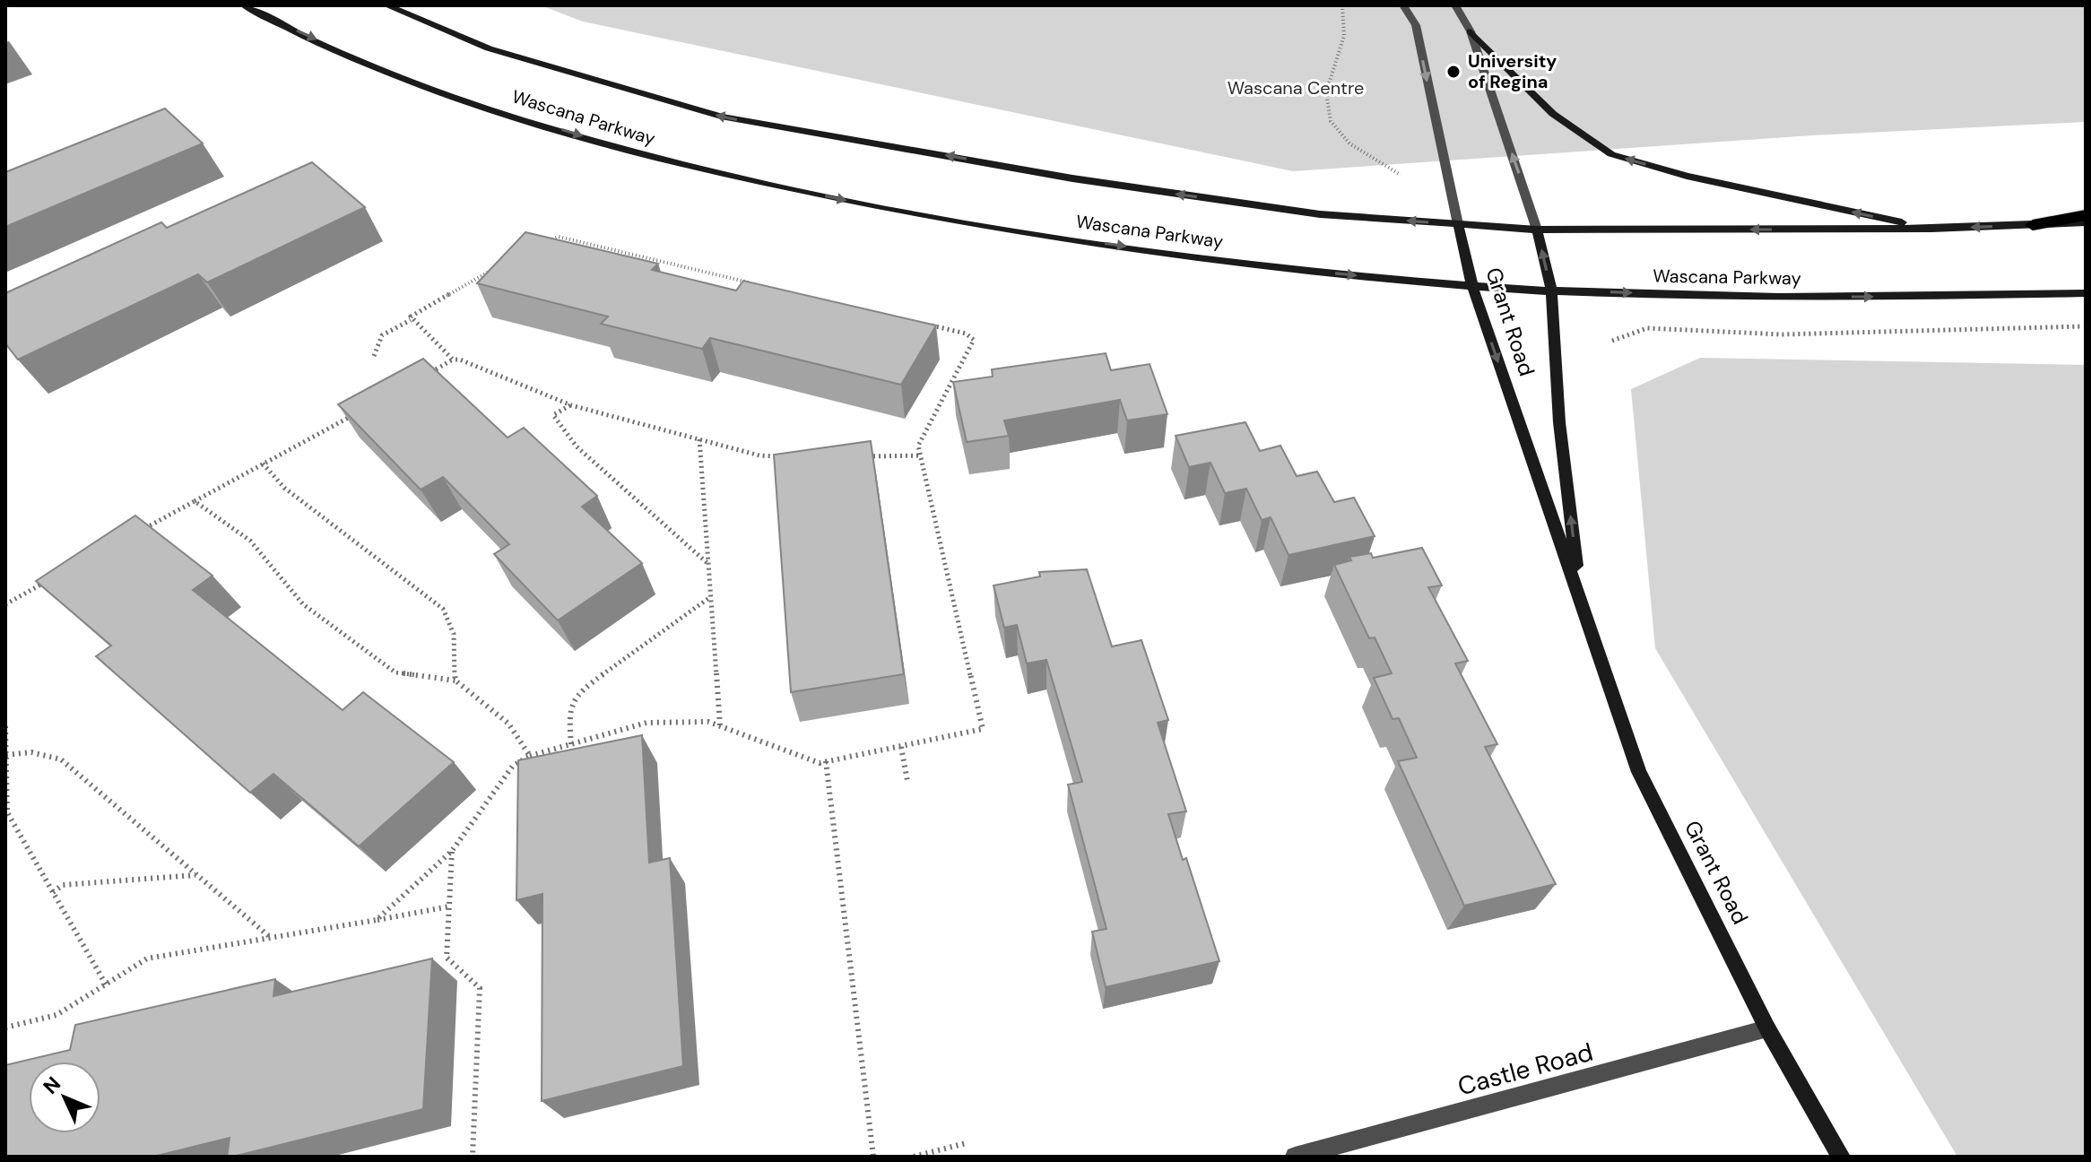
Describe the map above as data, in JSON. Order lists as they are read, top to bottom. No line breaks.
{"streets":{"main road":["Wascana Parkway","Grant Road"],"street":["Castle Road"]},"crossings":[["Wascana Parkway","Grant Road"],["Grant Road","Castle Road"]],"parks":["Wascana Centre"],"places":["University of Regina"],"north":"top left"}
